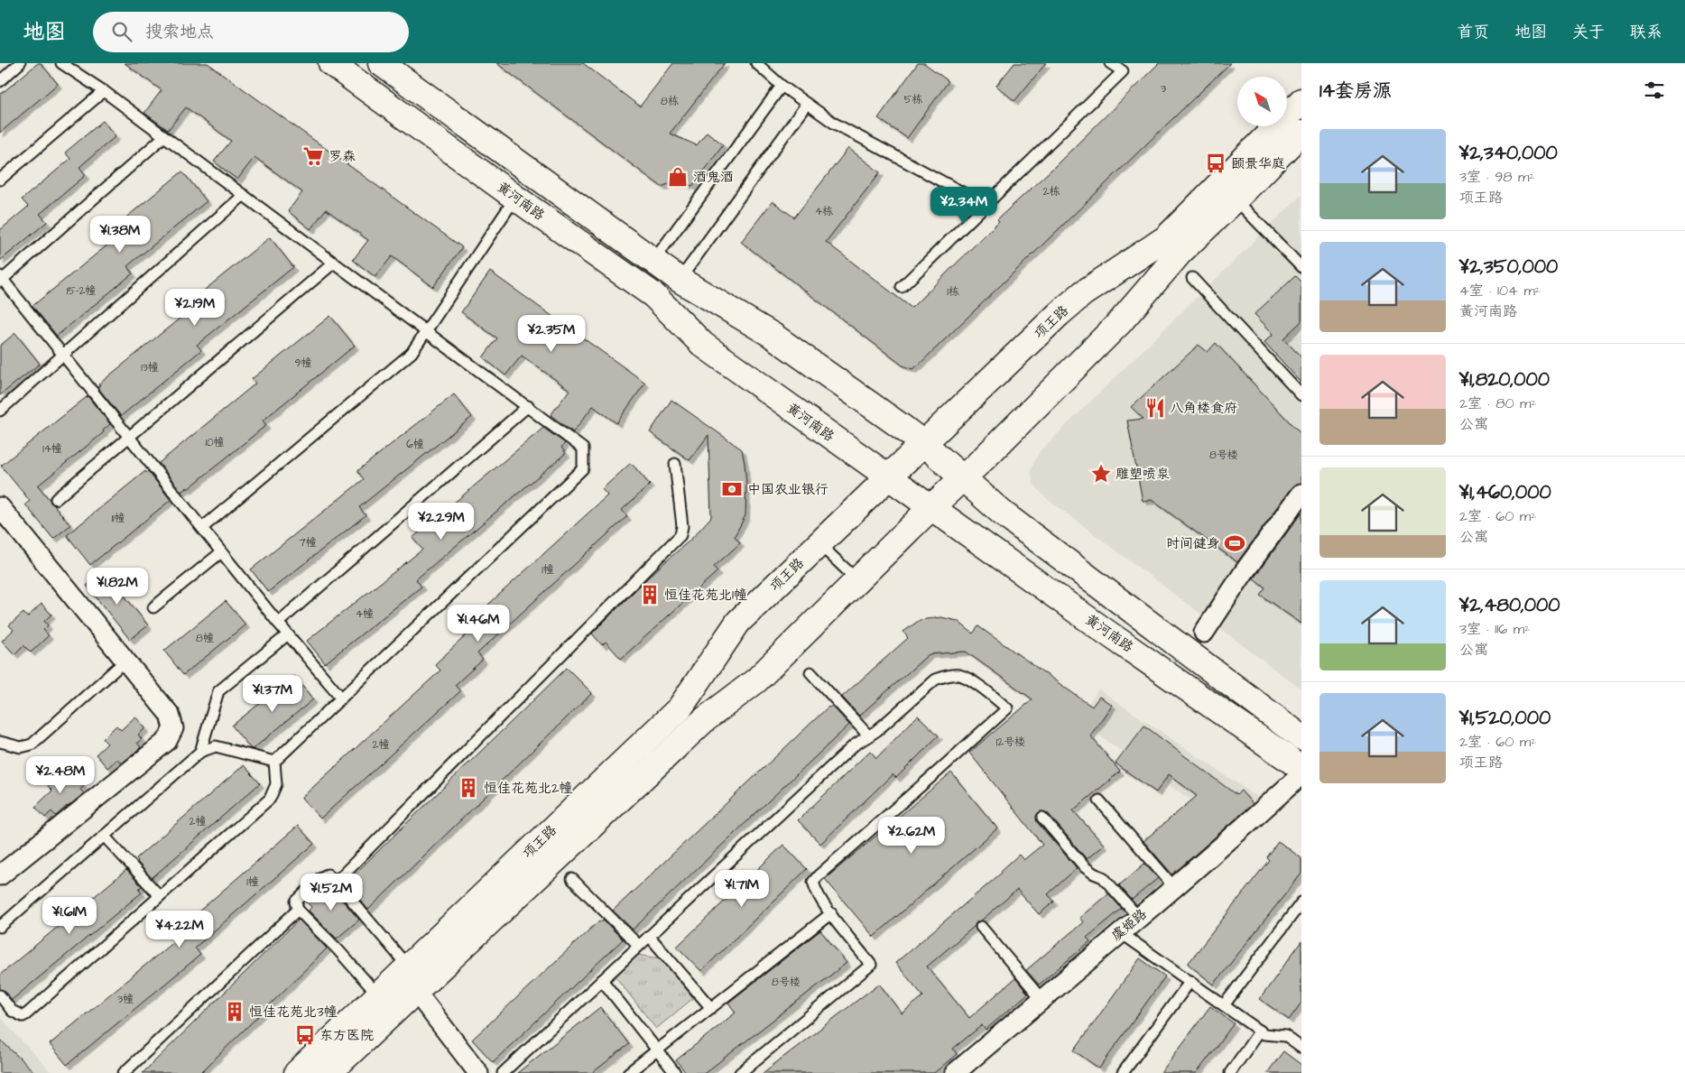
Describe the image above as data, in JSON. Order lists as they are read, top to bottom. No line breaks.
{"streets":{"main road":["黄河南路","项王路"],"street":["虞姬路"]},"crossings":[["黄河南路","项王路"]],"places":{"supermarket":["罗森"],"bus stop":["颐景华庭","东方医院"],"shop":["酒鬼酒"],"restaurant":["八角楼食府"],"place":["雕塑喷泉"],"bank":["中国农业银行"],"sports":["时间健身"],"building":["恒佳花苑北1幢","恒佳花苑北2幢","恒佳花苑北3幢"]},"house_numbers":["3","5栋","8栋","2栋","4栋","15-2幢","1栋","9幢","13幢","10幢","6幢","14幢","8号楼","11幢","7幢","1幢","4幢","8幢","12号楼","2幢","2幢","1幢","8号楼","3幢"],"north":"top left","page":{"header":"地图","search":"搜索地点","nav":["首页","地图","关于","联系"],"heading":"14套房源","list":[{"name":"¥2,340,000","note":"3室 · 98 m² · 项王路"},{"name":"¥2,350,000","note":"4室 · 104 m² · 黄河南路"},{"name":"¥1,820,000","note":"2室 · 80 m² · 公寓"},{"name":"¥1,460,000","note":"2室 · 60 m² · 公寓"},{"name":"¥2,480,000","note":"3室 · 116 m² · 公寓"},{"name":"¥1,520,000","note":"2室 · 60 m² · 项王路"}],"price":["¥2.34M","¥1.38M","¥2.19M","¥2.35M","¥2.29M","¥1.82M","¥1.46M","¥1.37M","¥2.48M","¥2.62M","¥1.71M","¥1.52M","¥1.61M","¥4.22M"]}}
